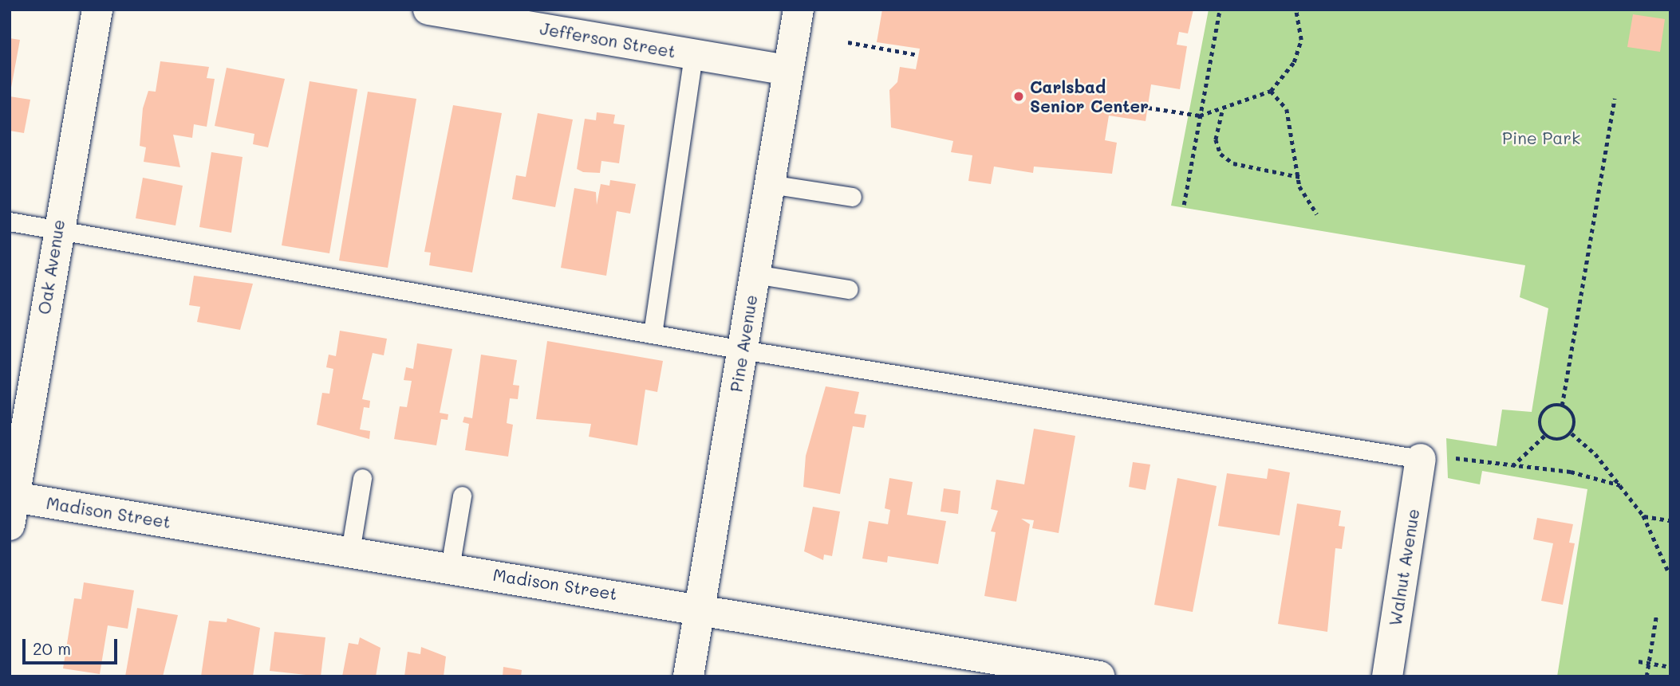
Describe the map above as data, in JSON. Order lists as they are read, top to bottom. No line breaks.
{"streets":{"street":["Jefferson Street","Oak Avenue","Pine Avenue","Madison Street","Walnut Avenue"]},"crossings":[["Jefferson Street","Pine Avenue"],["Oak Avenue","Madison Street"],["Pine Avenue","Madison Street"]],"parks":["Pine Park"],"places":["Carlsbad Senior Center"],"scale_bar":"20 m"}
